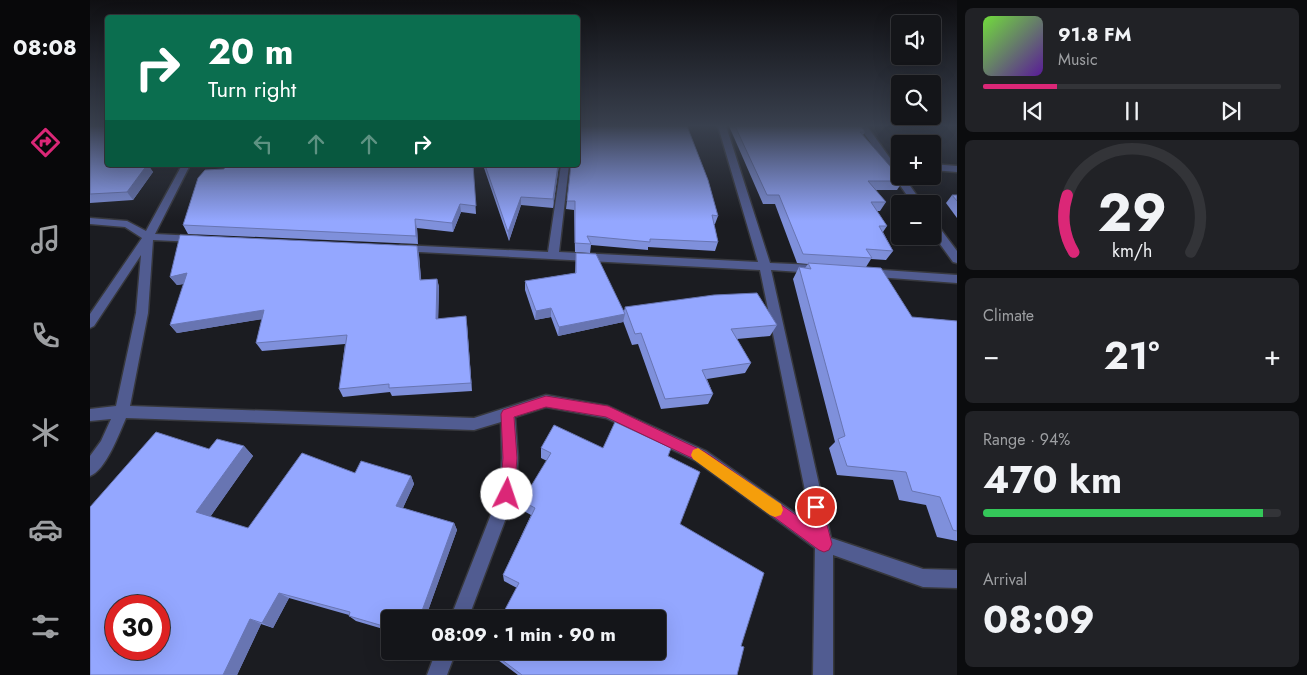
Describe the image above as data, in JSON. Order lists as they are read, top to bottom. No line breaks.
{"page":{"tabs":"08:08","map_buttons":["+","−"],"turn":["20 m","Turn right"],"song":["91.8 FM","Music"],"tile":["Climate",["Range · 94%","470 km"],["Arrival","08:09"]],"heat":["−","21°","+"],"limit":"30","trip":"08:09 · 1 min · 90 m","gauge":["29","km/h"]}}
